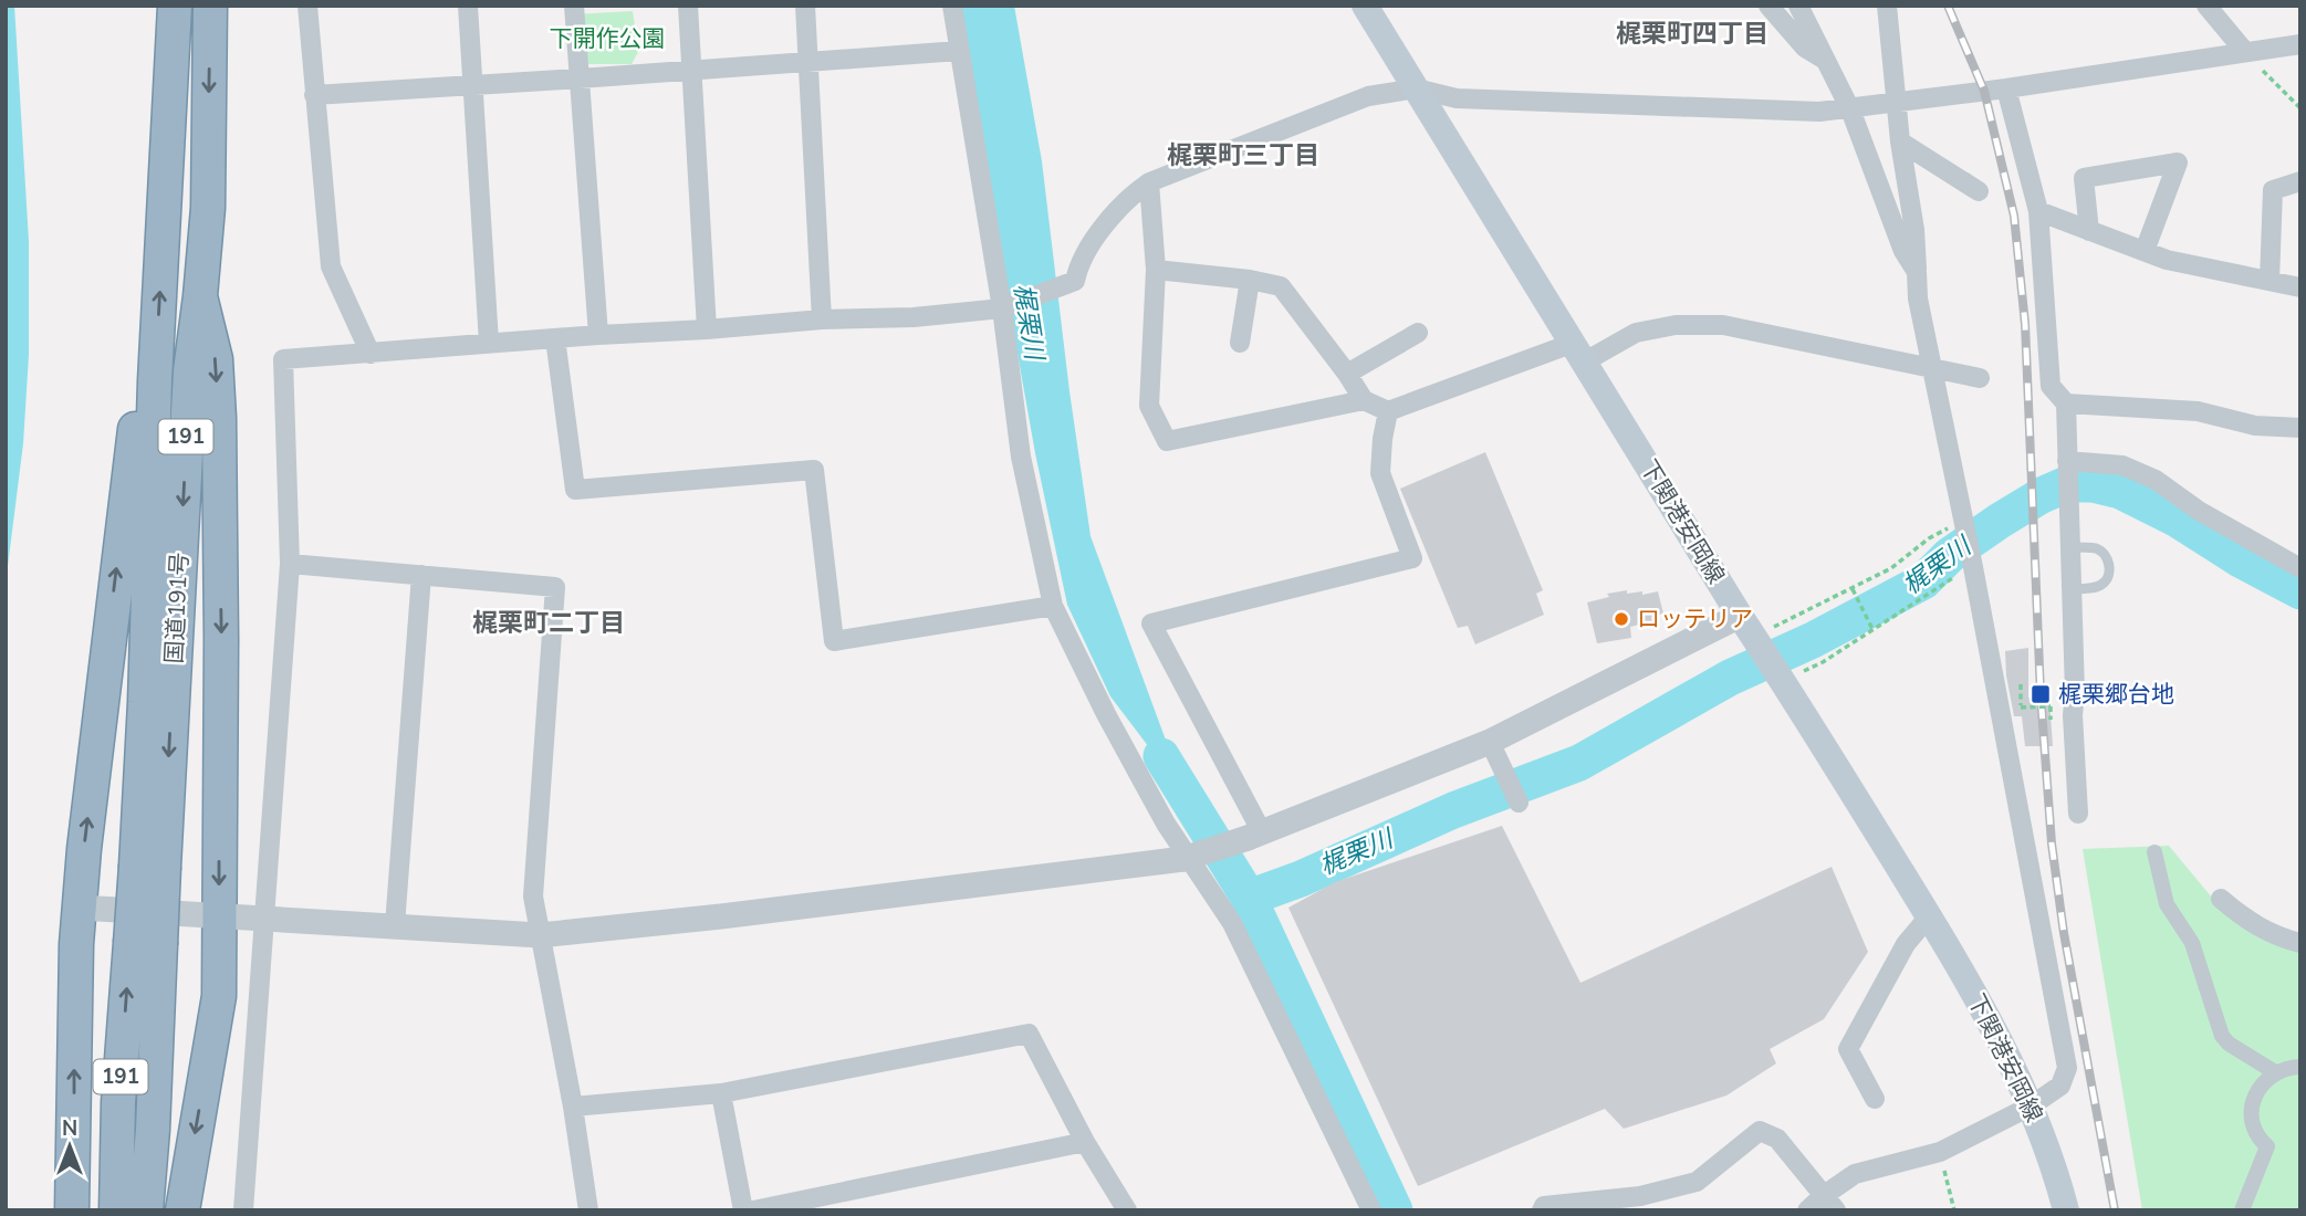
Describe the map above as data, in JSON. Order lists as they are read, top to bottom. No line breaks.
{"streets":{"highway":["191","国道191号"],"main road":["下関港安岡線"]},"districts":["梶栗町四丁目","梶栗町三丁目","梶栗町二丁目"],"water":["梶栗川"],"parks":["下開作公園"],"places":{"other":["ロッテリア"],"transit":["梶栗郷台地"]},"north":"top"}
